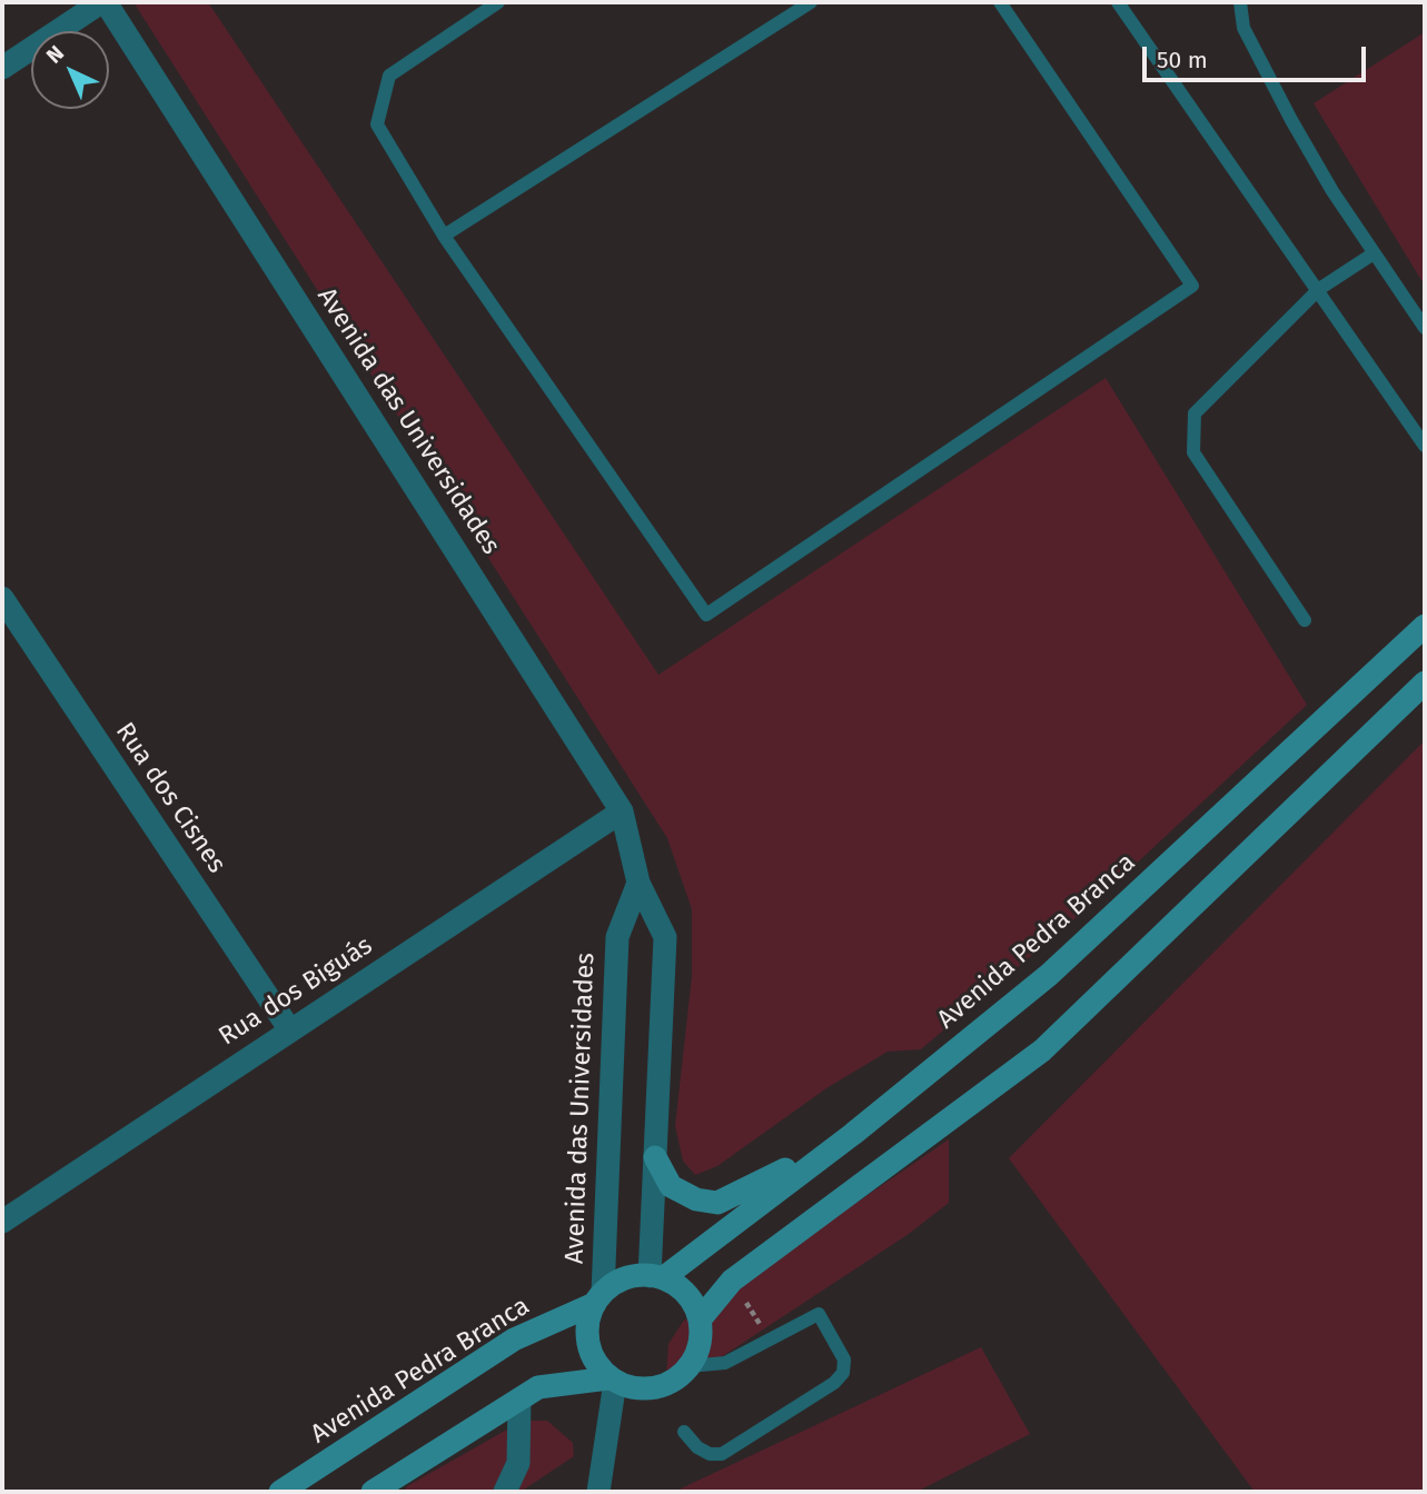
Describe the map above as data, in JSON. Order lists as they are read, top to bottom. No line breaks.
{"streets":{"main road":["Avenida Pedra Branca"],"street":["Avenida das Universidades","Rua dos Cisnes","Rua dos Biguás"]},"crossings":[["Avenida das Universidades","Avenida Pedra Branca"],["Avenida das Universidades","Rua dos Biguás"],["Rua dos Cisnes","Rua dos Biguás"]],"scale_bar":"50 m","north":"top left"}
